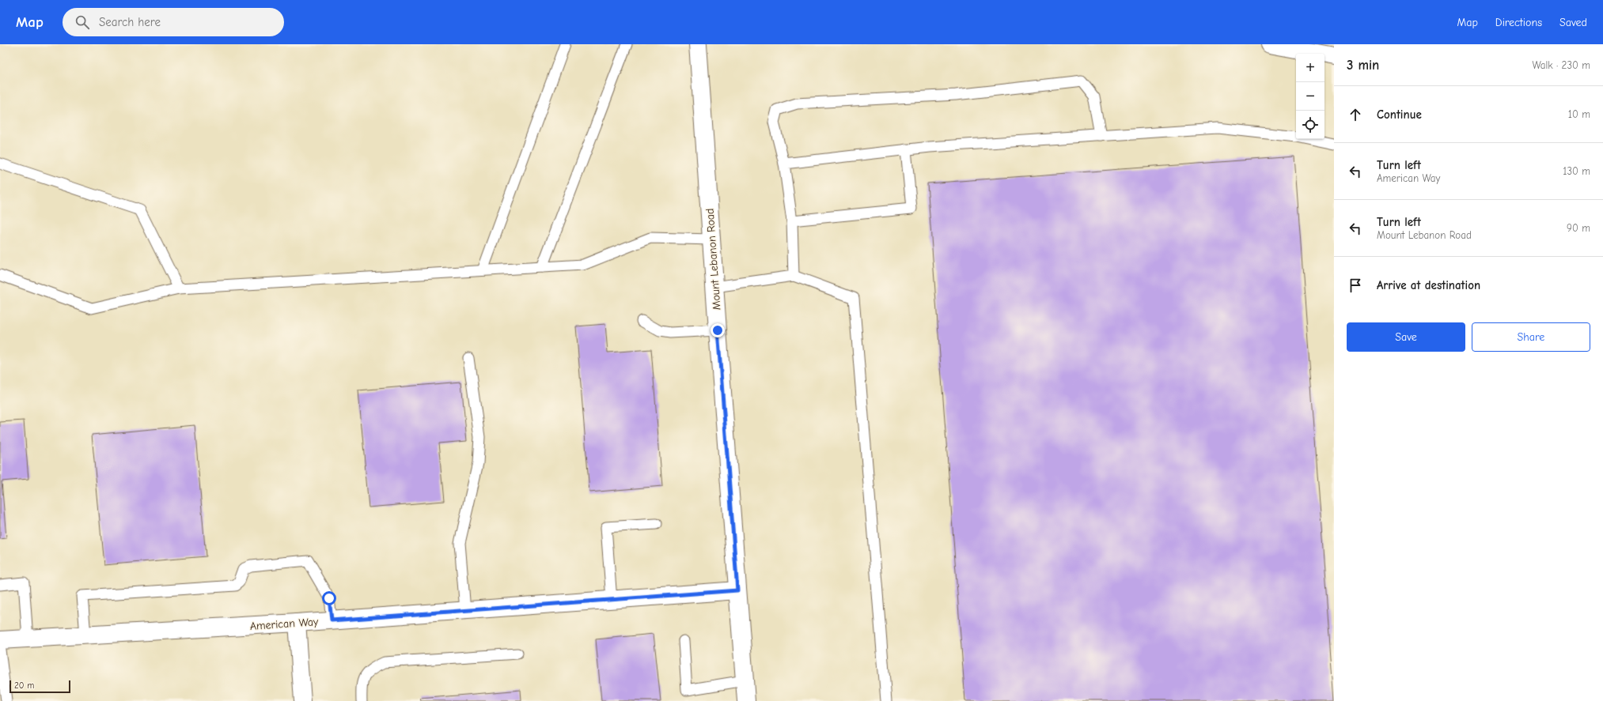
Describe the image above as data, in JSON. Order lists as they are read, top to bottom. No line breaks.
{"streets":{"street":["Mount Lebanon Road","American Way"]},"crossings":[["Mount Lebanon Road","American Way"]],"scale_bar":"20 m","page":{"header":"Map","search":"Search here","nav":["Map","Directions","Saved"],"heading":["3 min","Walk · 230 m"],"map_buttons":["+","−"],"list":[["Continue","10 m"],["Turn left","American Way","130 m"],["Turn left","Mount Lebanon Road","90 m"],"Arrive at destination"],"buttons":["Save","Share"],"scale":"20 m"}}
